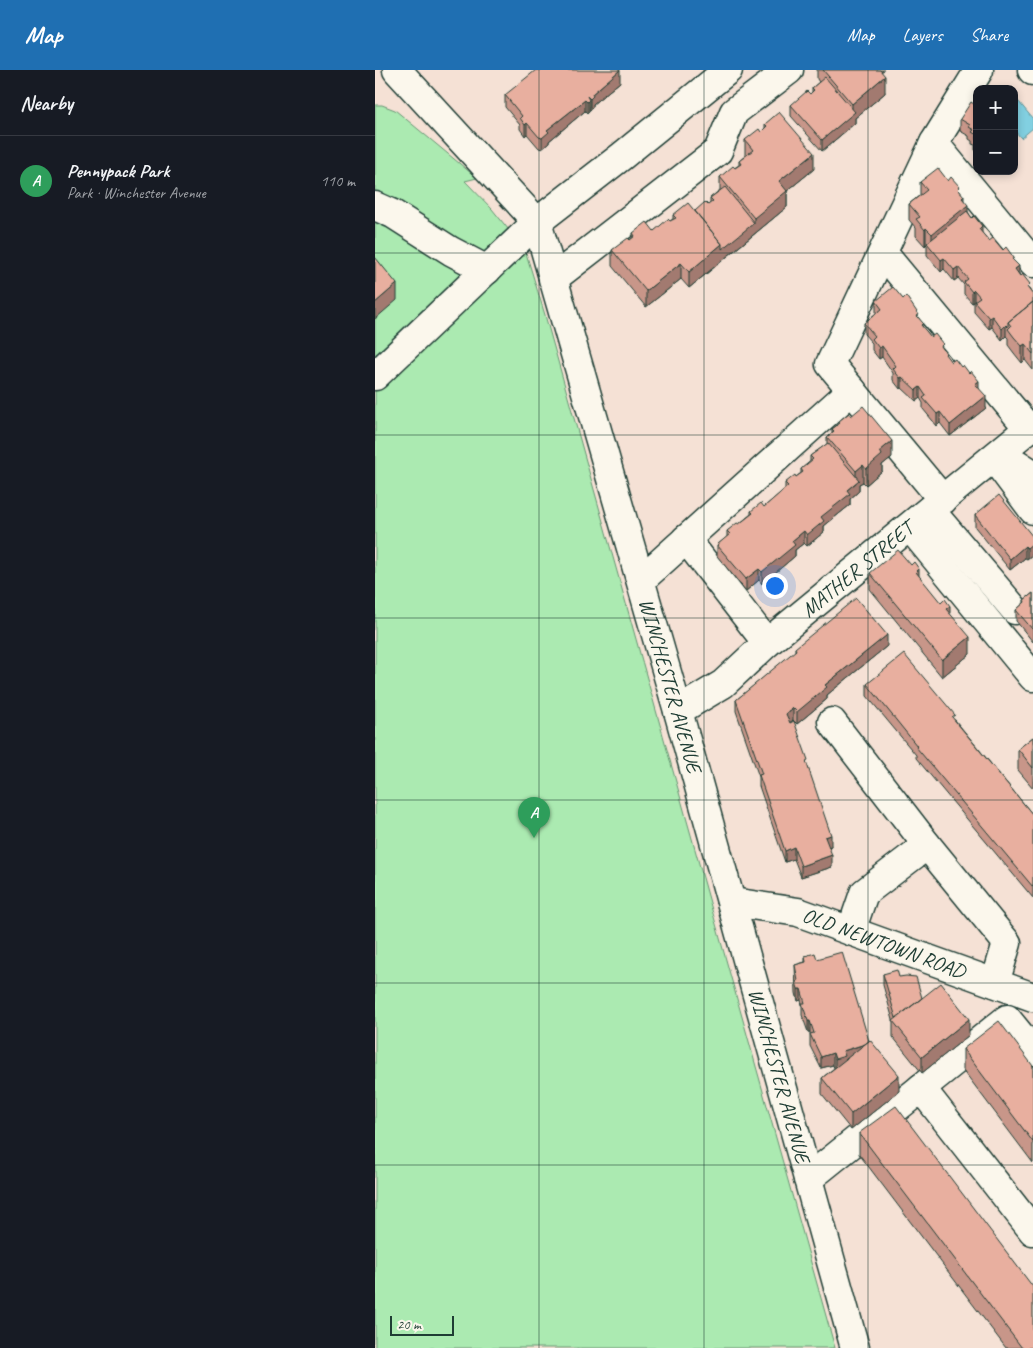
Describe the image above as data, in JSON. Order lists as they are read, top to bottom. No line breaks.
{"streets":{"street":["MATHER STREET","WINCHESTER AVENUE","OLD NEWTOWN ROAD"]},"crossings":[["MATHER STREET","WINCHESTER AVENUE"],["WINCHESTER AVENUE","OLD NEWTOWN ROAD"]],"scale_bar":"20 m","page":{"header":"Map","nav":["Map","Layers","Share"],"heading":"Nearby","map_buttons":["+","−"],"list":[{"mark":"A","name":"Pennypack Park","note":"Park · Winchester Avenue","value":"110 m"}],"pins":"A","scale":"20 m"}}
